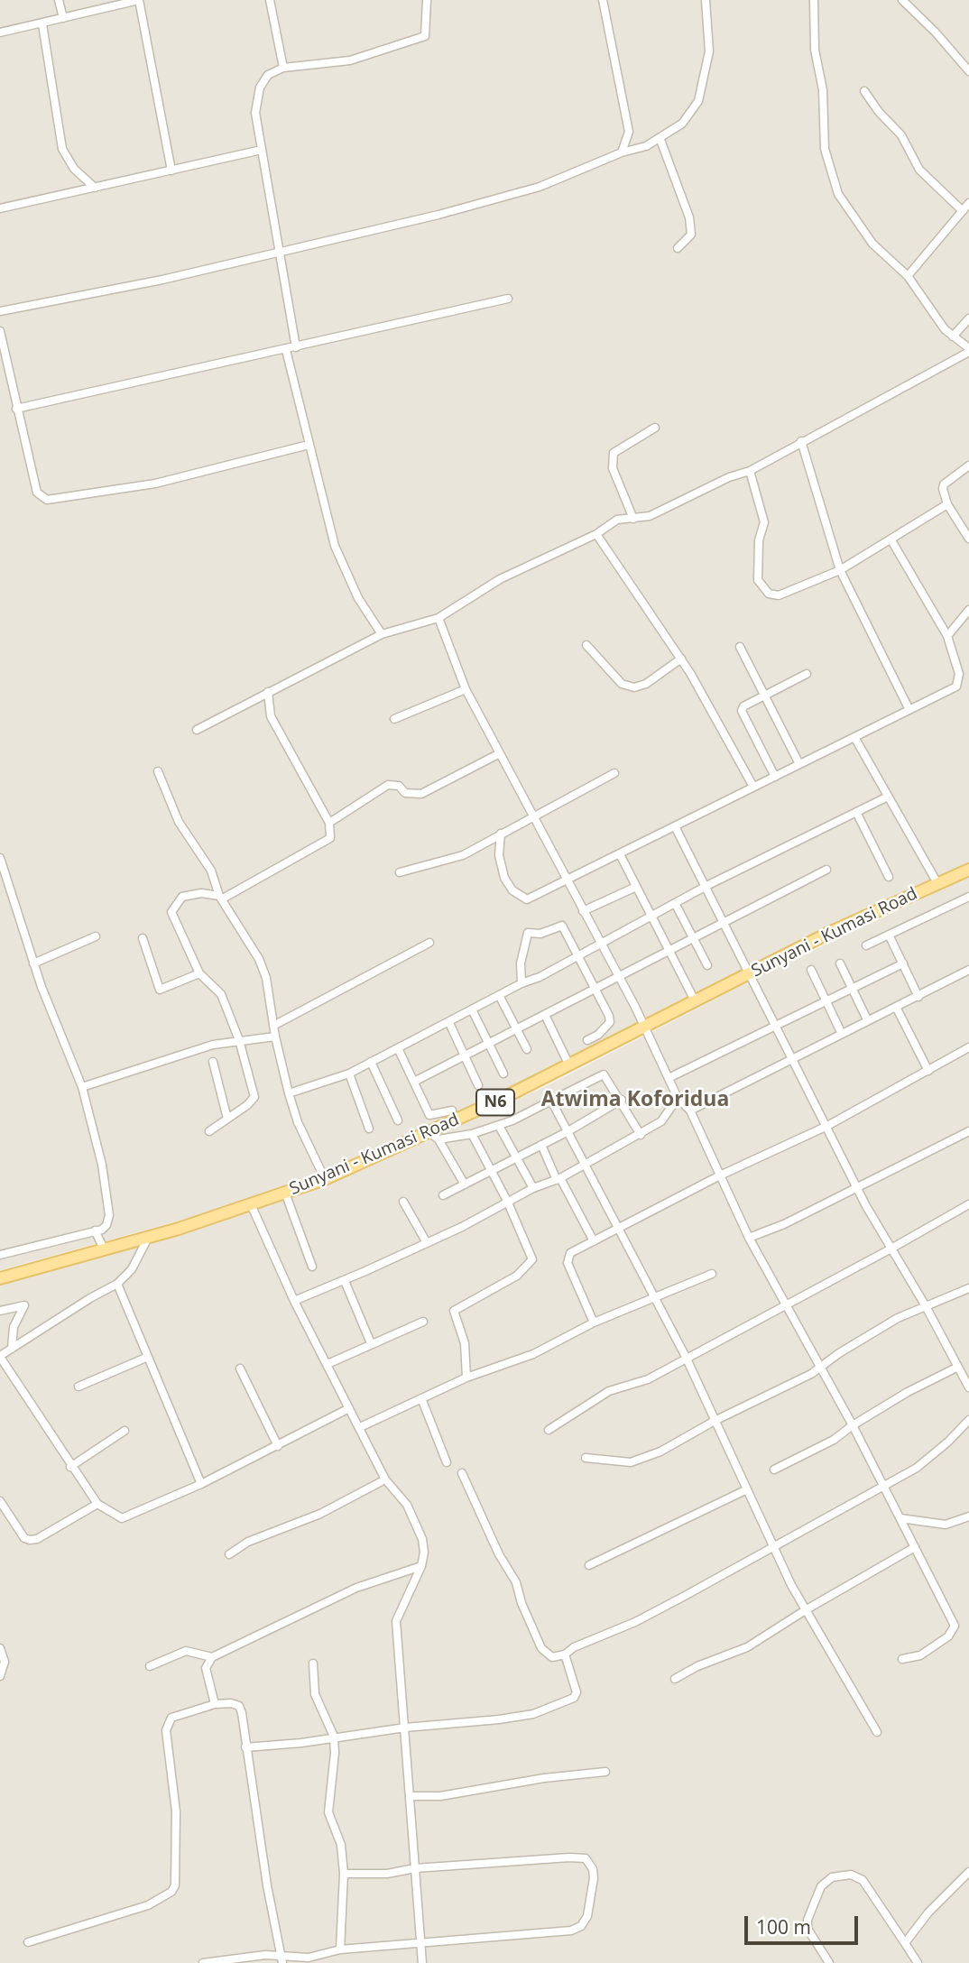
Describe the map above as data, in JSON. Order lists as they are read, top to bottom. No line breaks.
{"streets":{"main road":["Sunyani - Kumasi Road","N6"]},"districts":["Atwima Koforidua"],"scale_bar":"100 m"}
